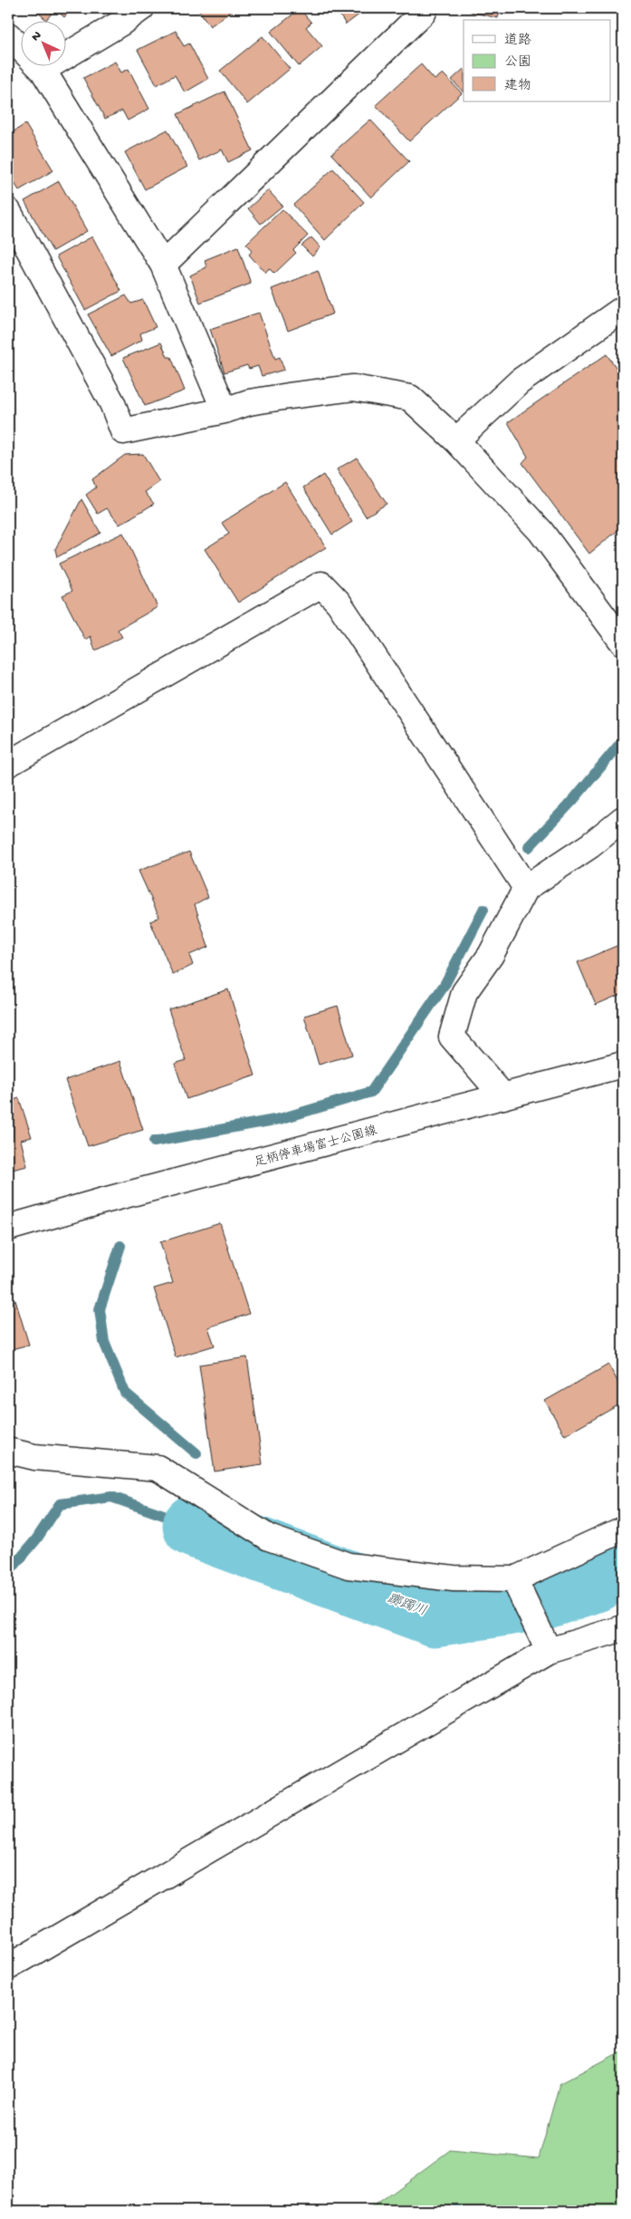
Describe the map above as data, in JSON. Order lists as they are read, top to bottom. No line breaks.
{"streets":{"street":["足柄停車場富士公園線"]},"water":["躑躅川"],"legend":["道路","公園","建物"],"north":"top left"}
